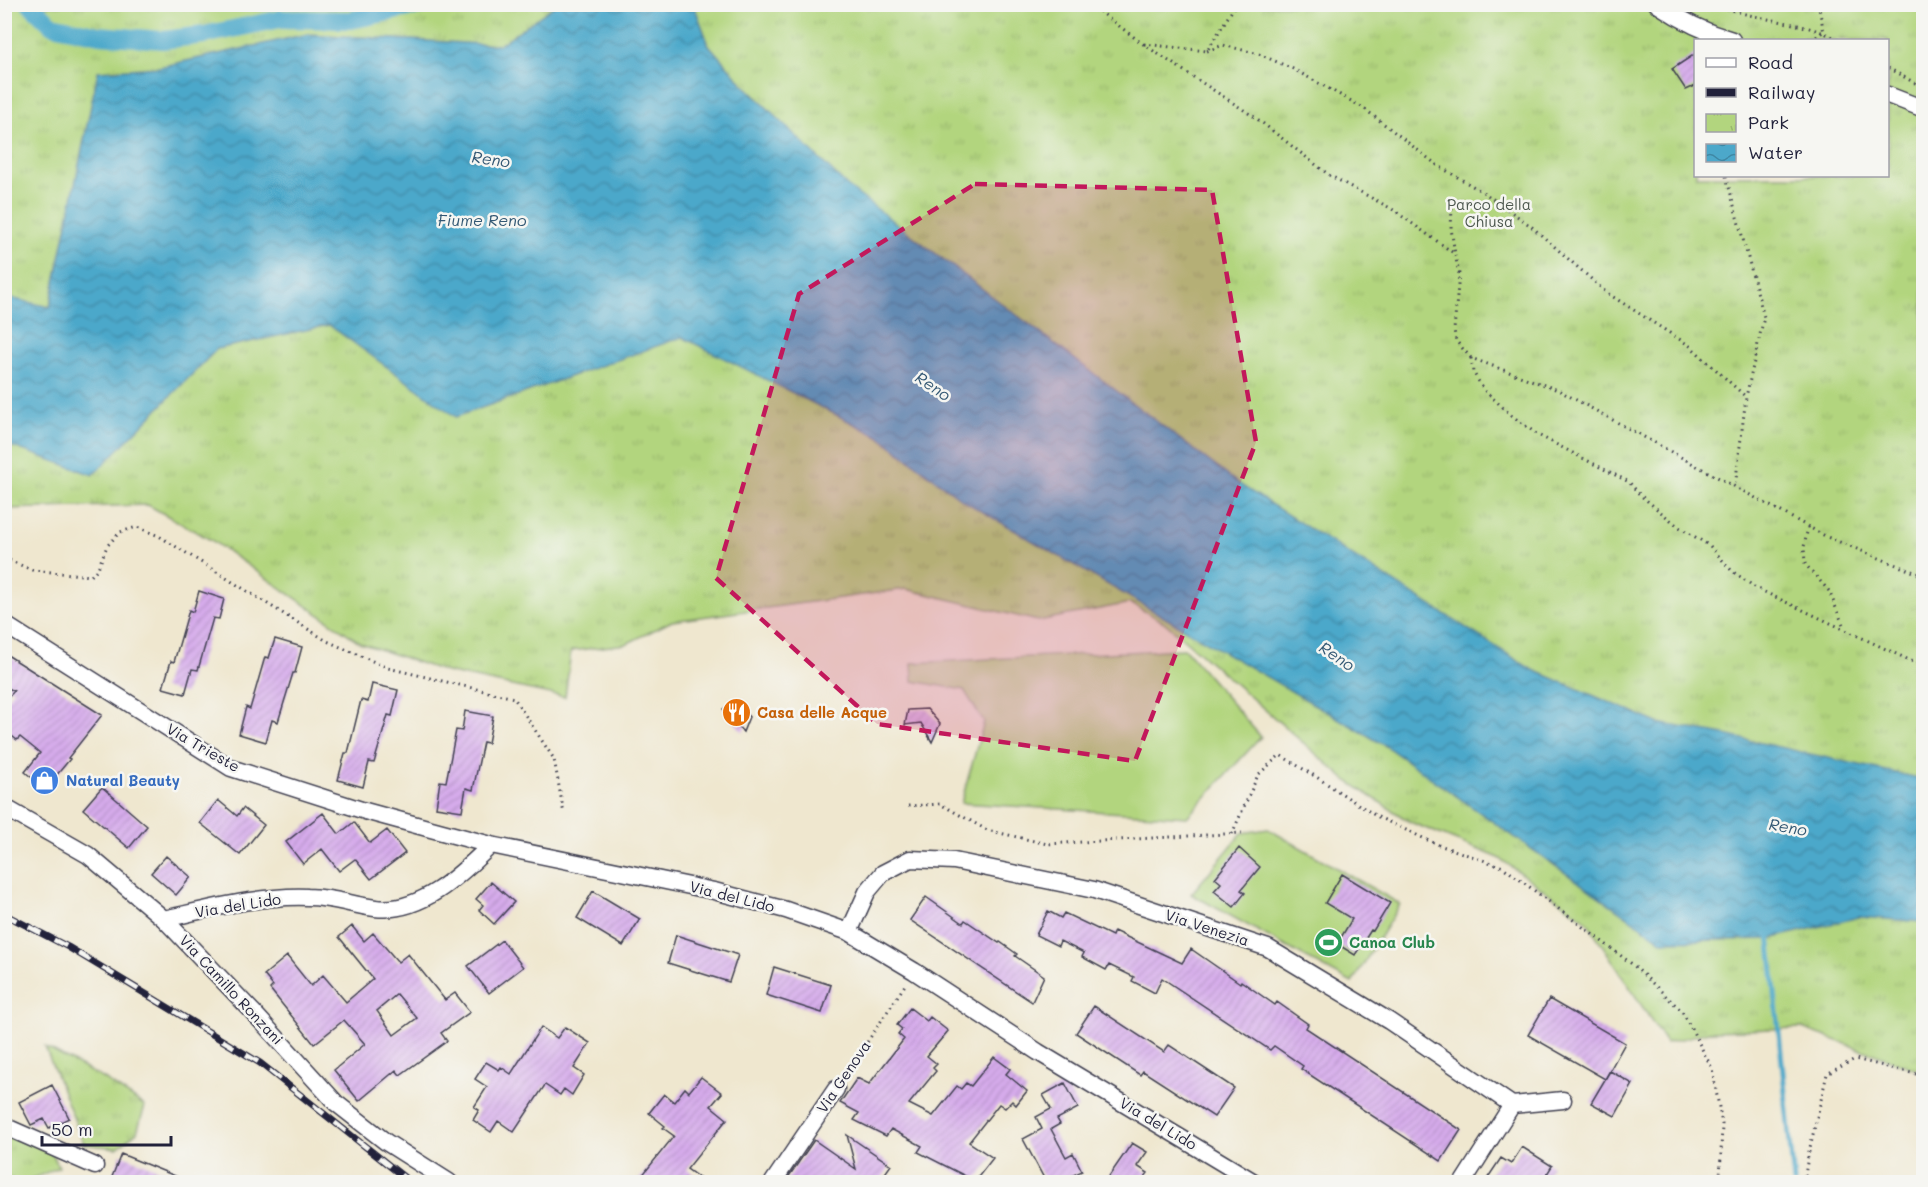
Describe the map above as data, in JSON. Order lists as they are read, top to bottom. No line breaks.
{"streets":{"street":["Via Trieste","Via del Lido","Via Venezia","Via Camillo Ronzani","Via Genova"]},"crossings":[["Via Trieste","Via del Lido"],["Via del Lido","Via Venezia"],["Via del Lido","Via Camillo Ronzani"],["Via del Lido","Via Genova"]],"water":["Reno","Fiume Reno"],"parks":["Parco della Chiusa"],"places":{"restaurant":["Casa delle Acque"],"shop":["Natural Beauty"],"sports":["Canoa Club"]},"legend":["Road","Railway","Park","Water"],"scale_bar":"50 m"}
